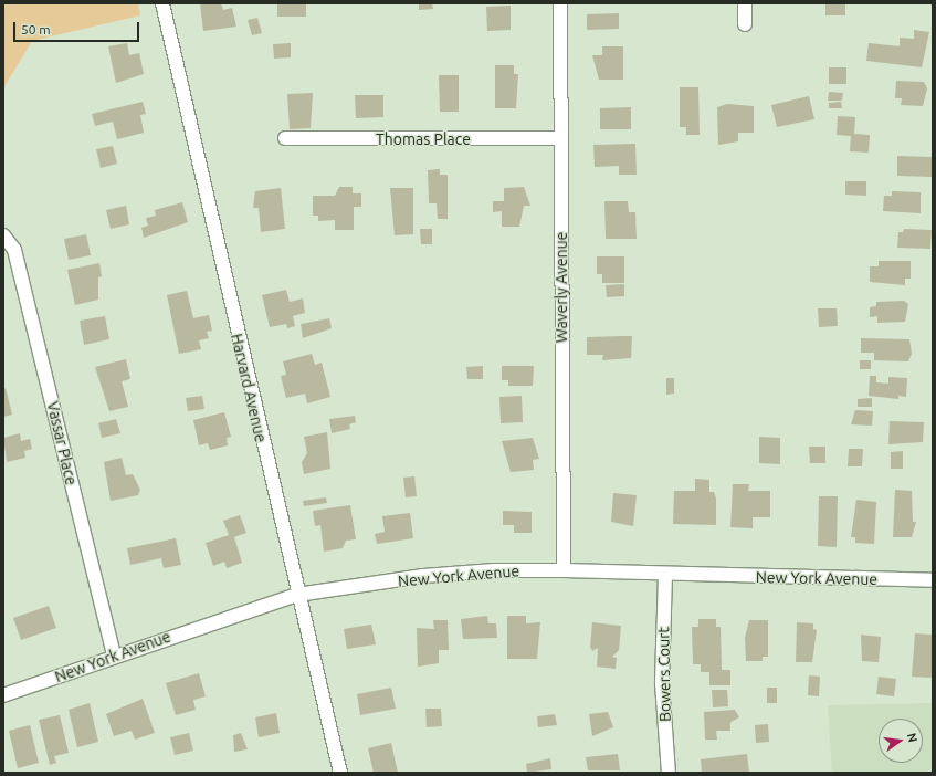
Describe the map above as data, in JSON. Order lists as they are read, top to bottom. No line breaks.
{"streets":{"street":["Thomas Place","Waverly Avenue","Harvard Avenue","Vassar Place","New York Avenue","Bowers Court"]},"crossings":[["Thomas Place","Waverly Avenue"],["Waverly Avenue","New York Avenue"],["Harvard Avenue","New York Avenue"],["Vassar Place","New York Avenue"],["New York Avenue","Bowers Court"]],"scale_bar":"50 m","north":"right"}
